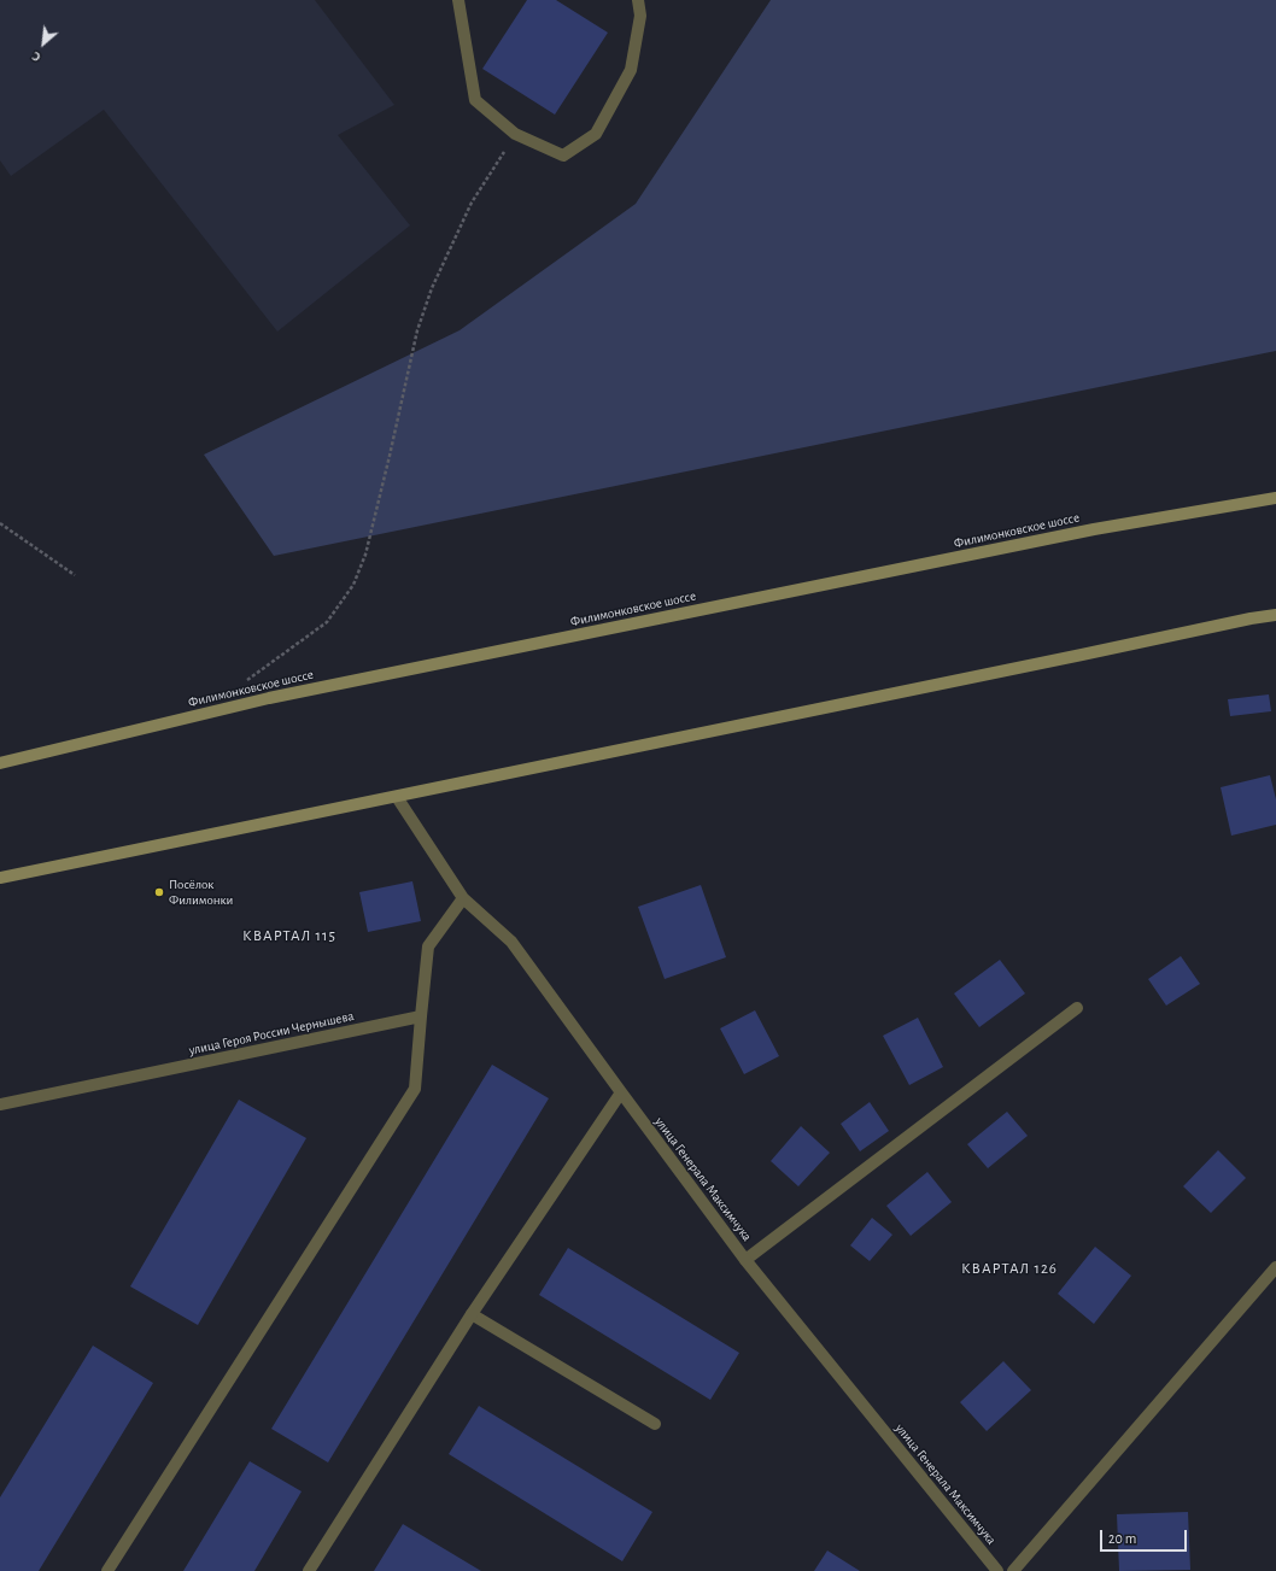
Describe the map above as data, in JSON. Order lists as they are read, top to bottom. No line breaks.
{"streets":{"main road":["Филимонковское шоссе"],"street":["улица Героя России Чернышева","улица Генерала Максимчука"]},"districts":["КВАРТАЛ 115","КВАРТАЛ 126"],"places":["Посёлок Филимонки"],"scale_bar":"20 m","north":"bottom left"}
